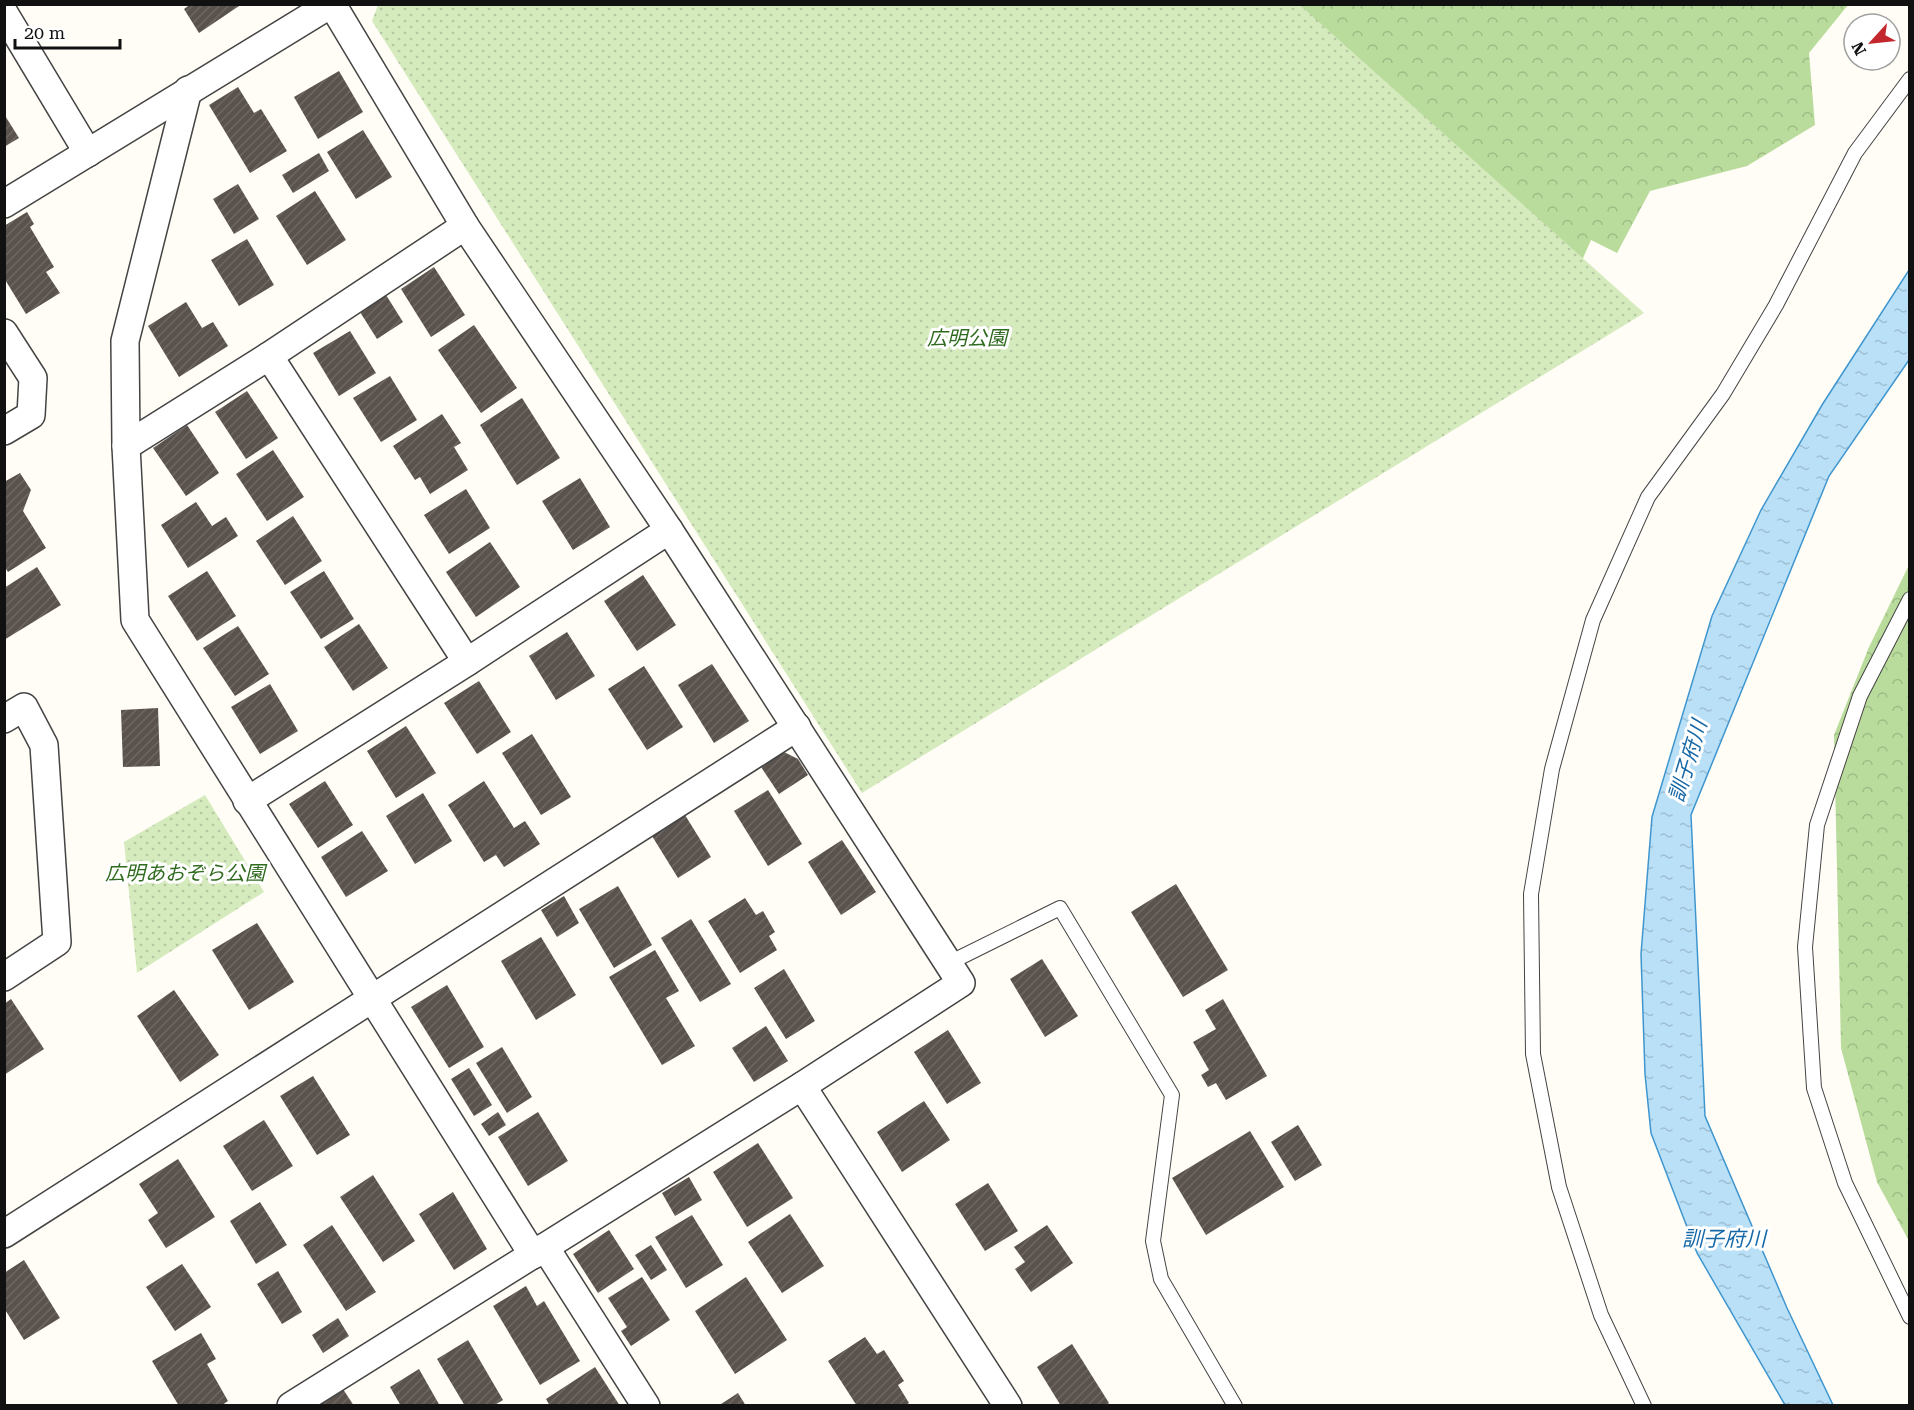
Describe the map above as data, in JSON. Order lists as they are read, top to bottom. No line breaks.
{"water":["訓子府川"],"parks":["広明公園","広明あおぞら公園"],"scale_bar":"20 m","north":"bottom left"}
